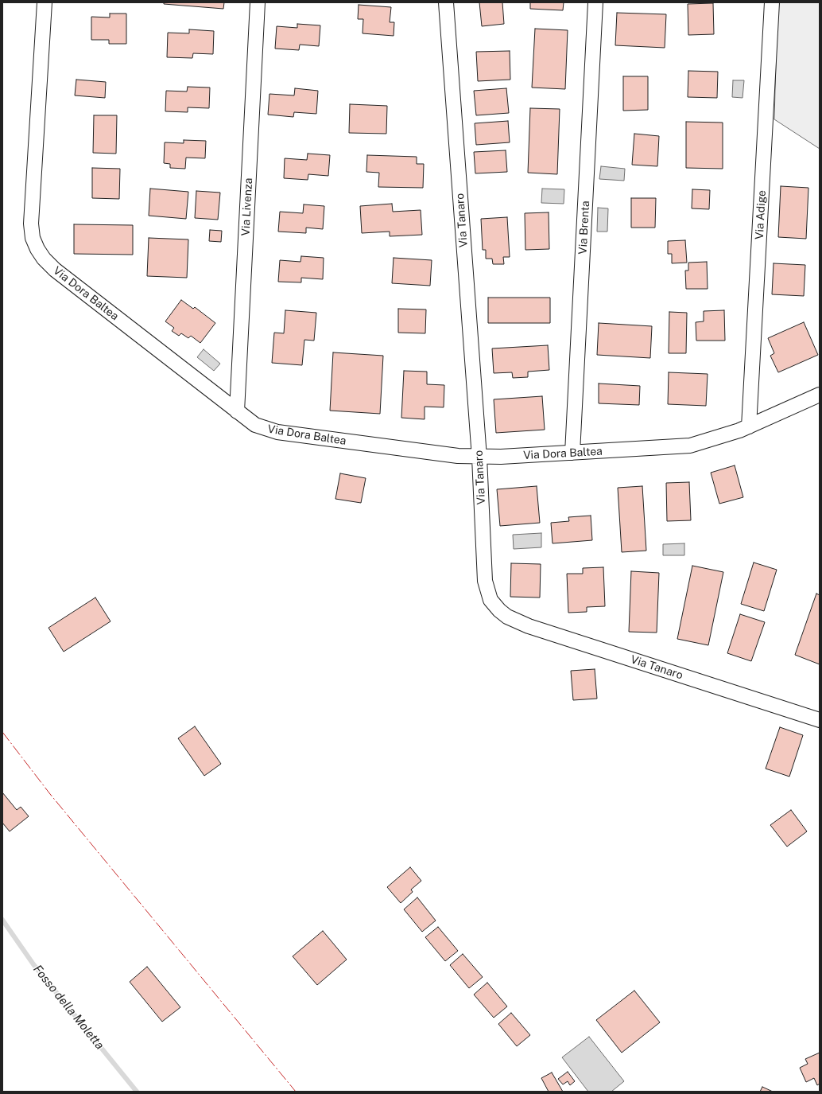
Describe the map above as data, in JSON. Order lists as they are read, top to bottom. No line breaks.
{"streets":{"street":["Via Livenza","Via Adige","Via Tanaro","Via Brenta","Via Dora Baltea"]},"crossings":[["Via Livenza","Via Dora Baltea"],["Via Adige","Via Dora Baltea"],["Via Tanaro","Via Dora Baltea"],["Via Brenta","Via Dora Baltea"]],"water":["Fosso della Moletta"]}
